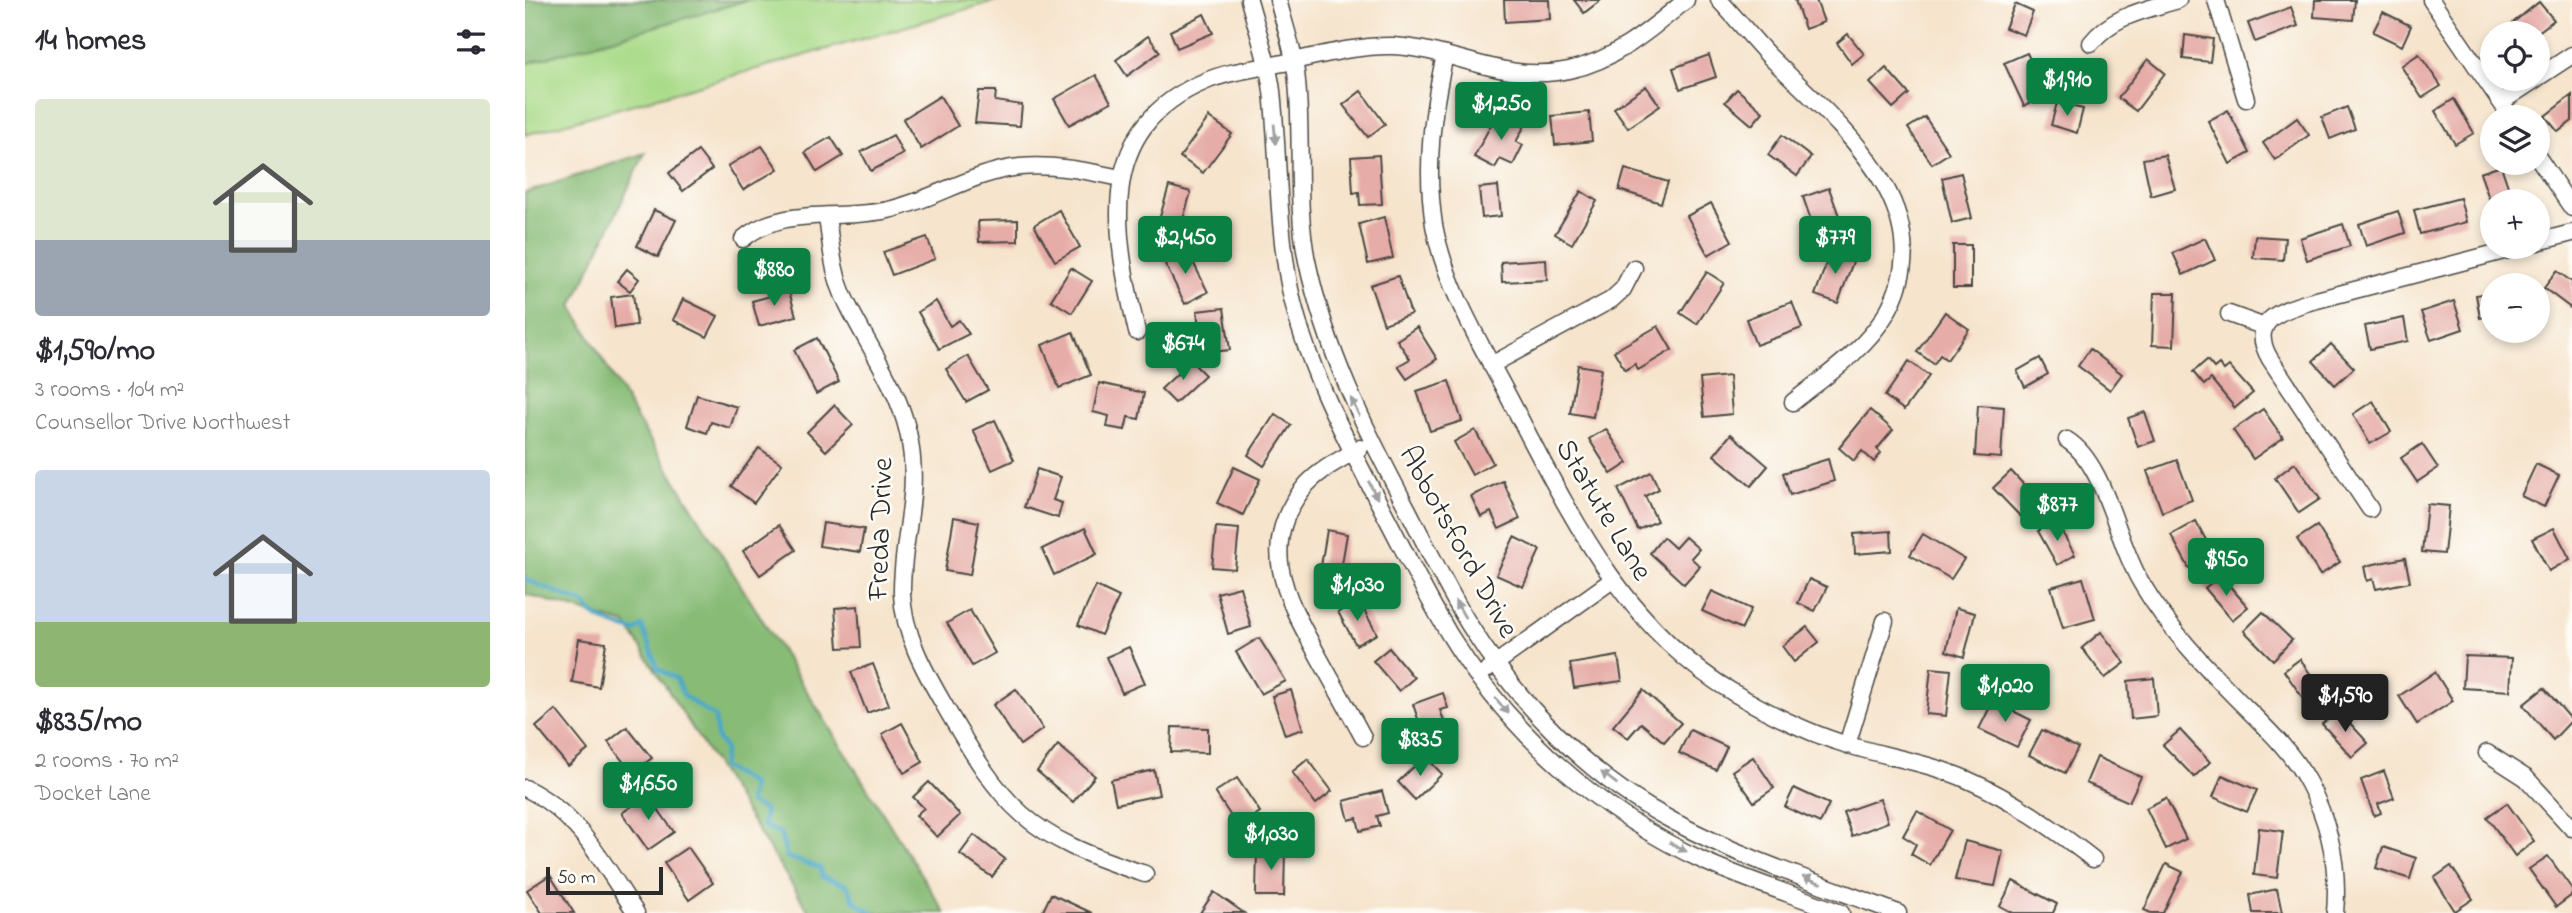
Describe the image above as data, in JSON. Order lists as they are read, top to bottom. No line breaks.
{"streets":{"street":["Statute Lane","Freda Drive","Abbotsford Drive"]},"scale_bar":"50 m","page":{"heading":"14 homes","map_buttons":["+","−"],"price":["$1,910","$1,250","$2,450","$779","$880","$674","$877","$950","$1,030","$1,020","$1,590","$835","$1,650","$1,030"],"list":[{"name":"$1,590/mo","note":"3 rooms · 104 m² · Counsellor Drive Northwest"},{"name":"$835/mo","note":"2 rooms · 70 m² · Docket Lane"}],"scale":"50 m"}}
